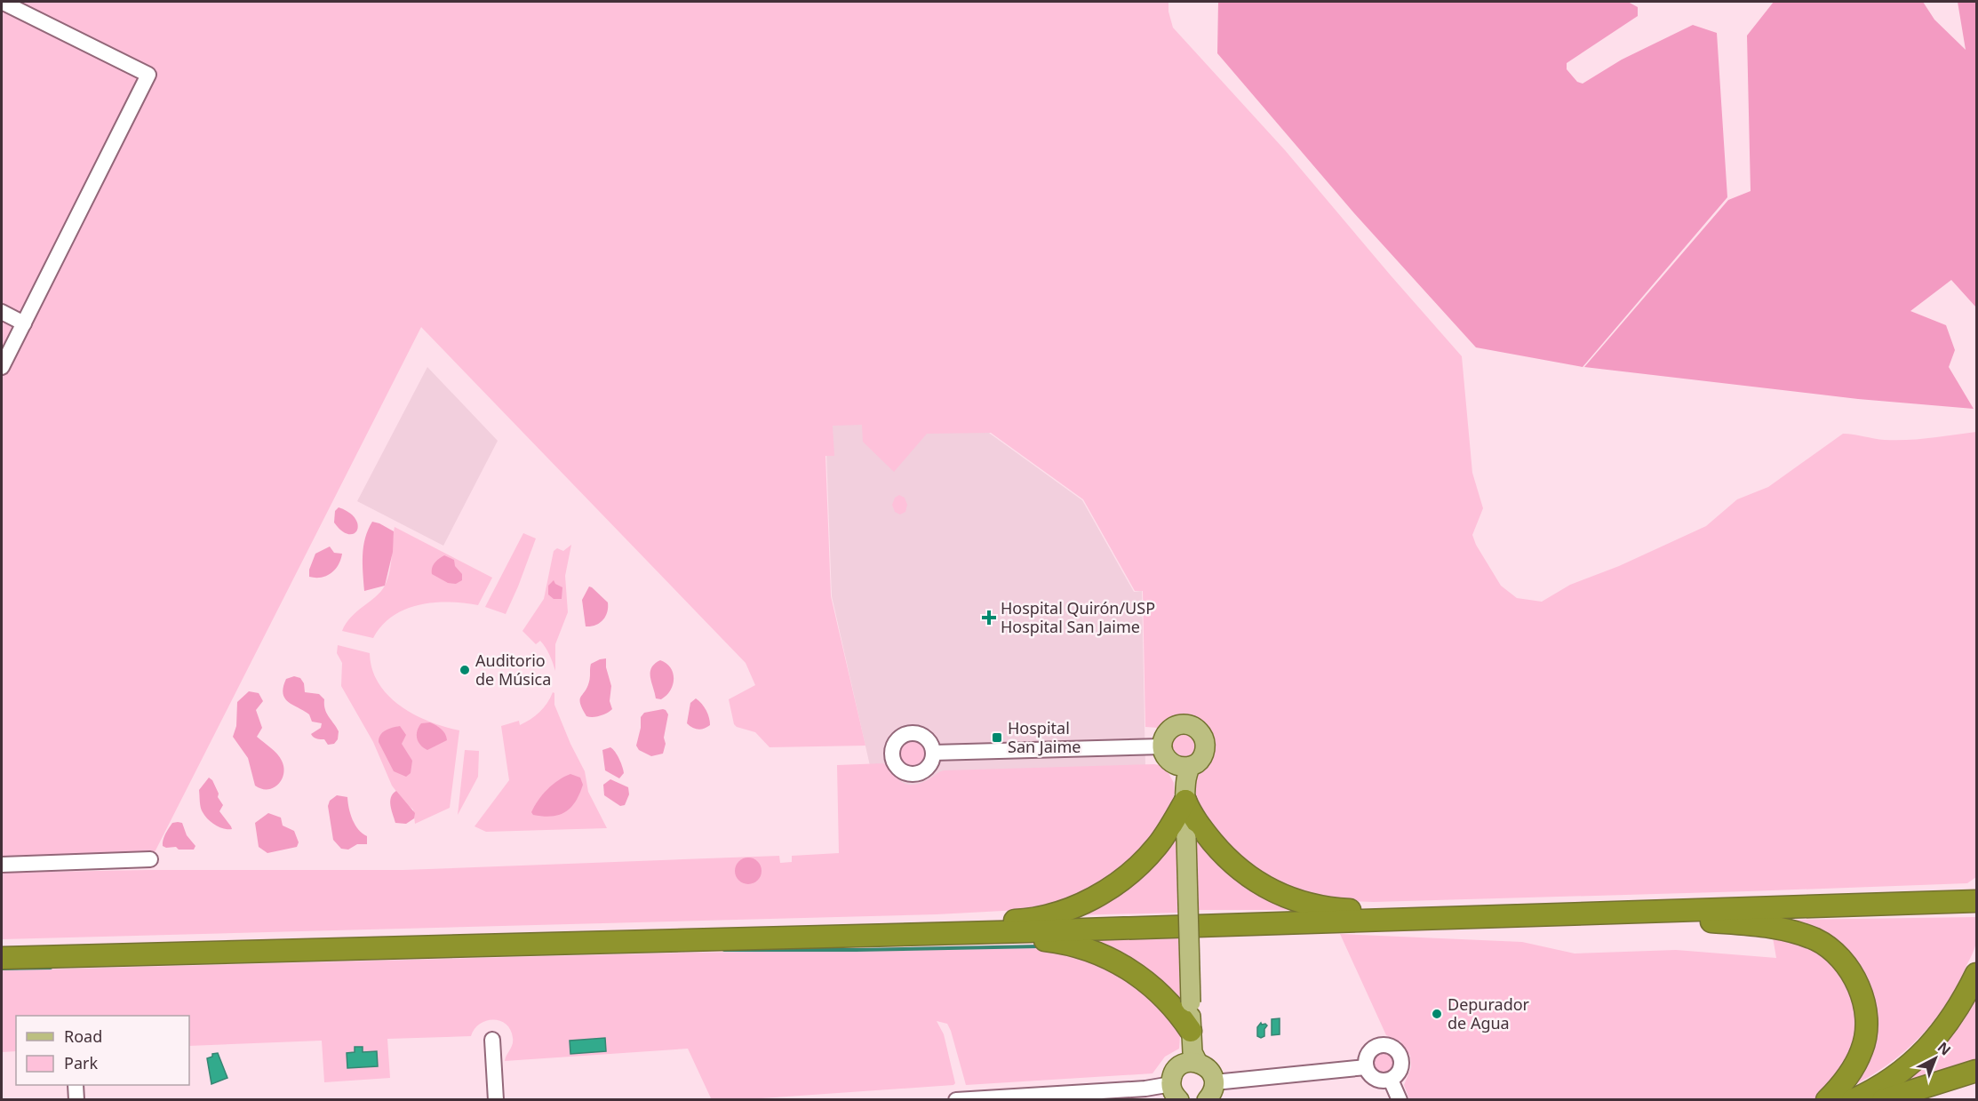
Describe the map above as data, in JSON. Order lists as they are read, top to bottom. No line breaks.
{"places":{"health":["Hospital Quirón/USP Hospital San Jaime"],"other":["Auditorio de Música","Depurador de Agua"],"transit":["Hospital San Jaime"]},"legend":["Road","Park"],"north":"top right"}
